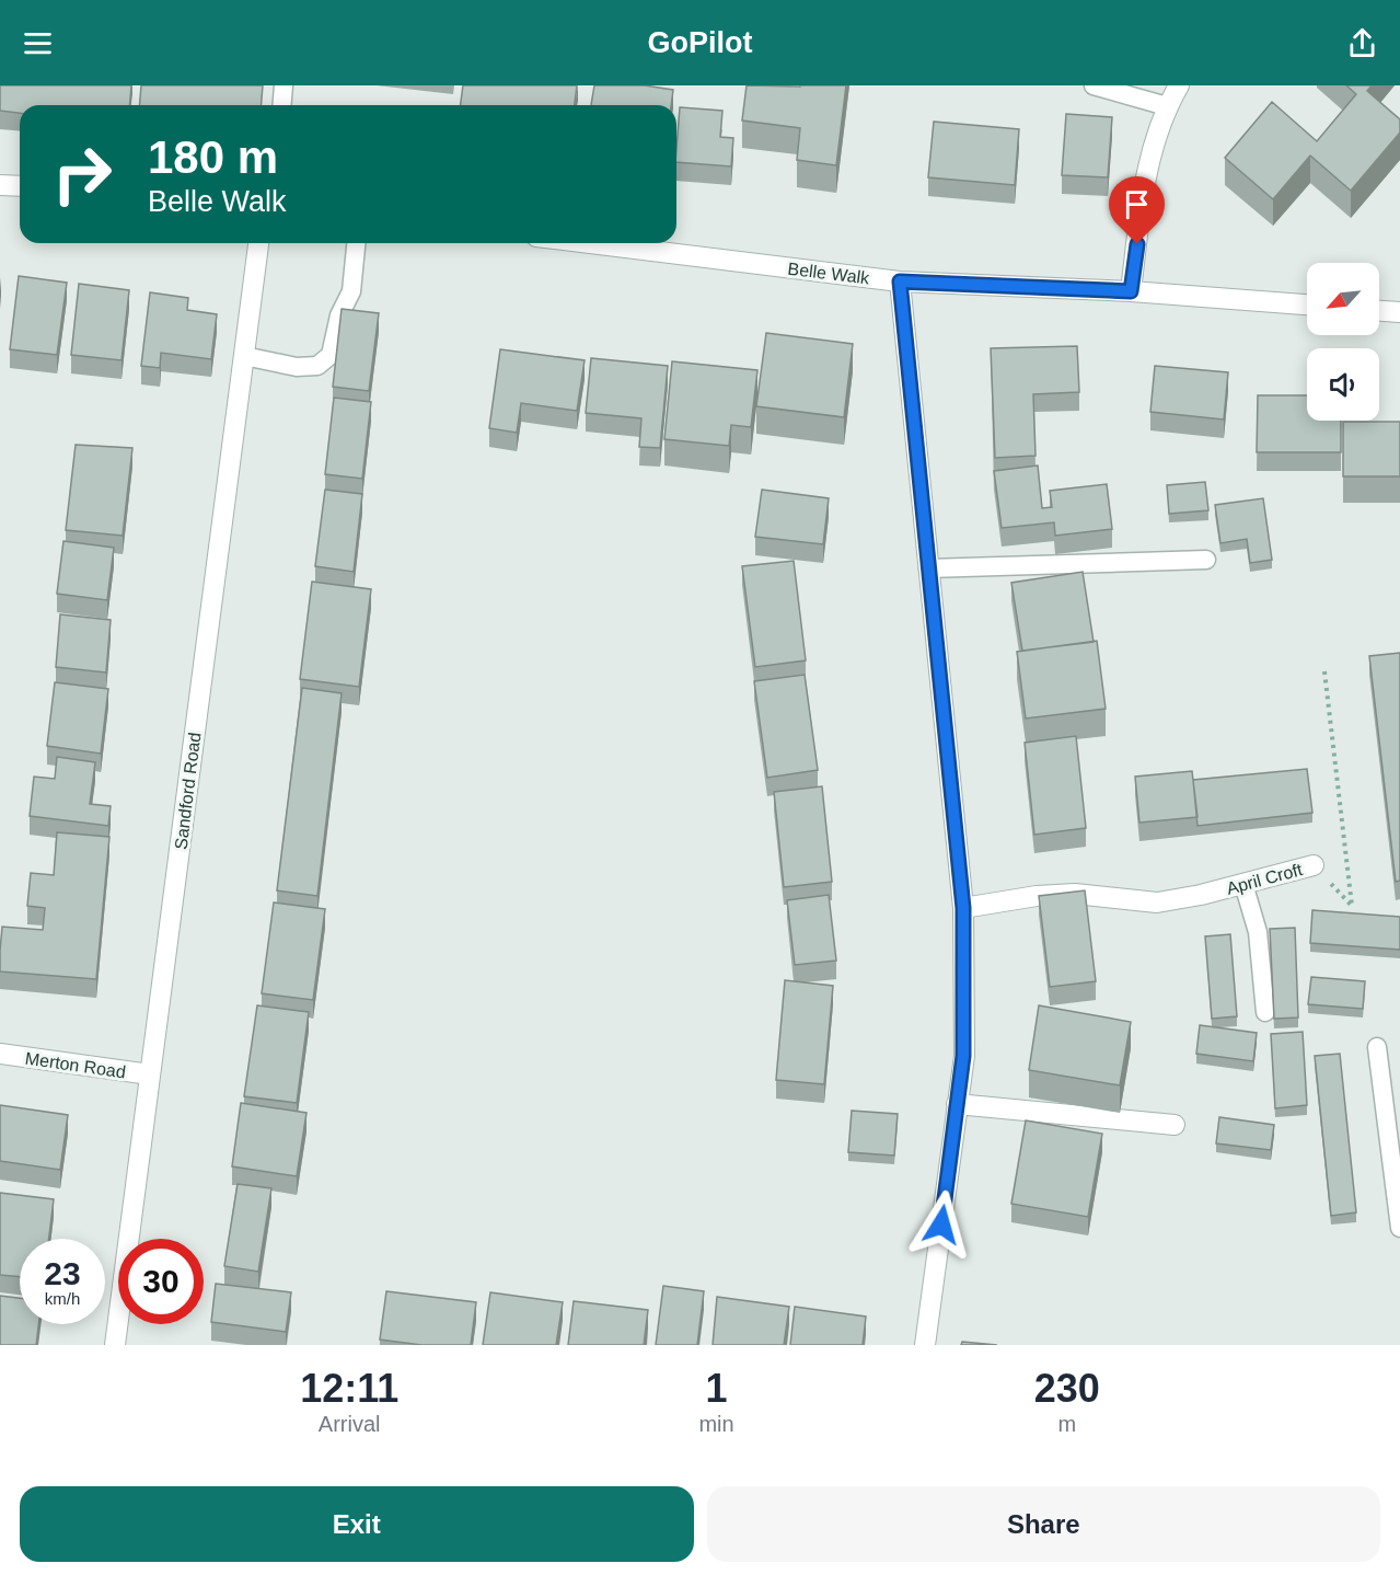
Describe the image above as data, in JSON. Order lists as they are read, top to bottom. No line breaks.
{"streets":{"street":["Belle Walk","Sandford Road","April Croft","Merton Road"]},"crossings":[["Sandford Road","Merton Road"]],"north":"bottom left","page":{"header":"GoPilot","turn":["180 m","Belle Walk"],"speed":"23 km/h","limit":"30","eta":["12:11","Arrival","1","min","230","m"],"buttons":["Exit","Share"]}}
